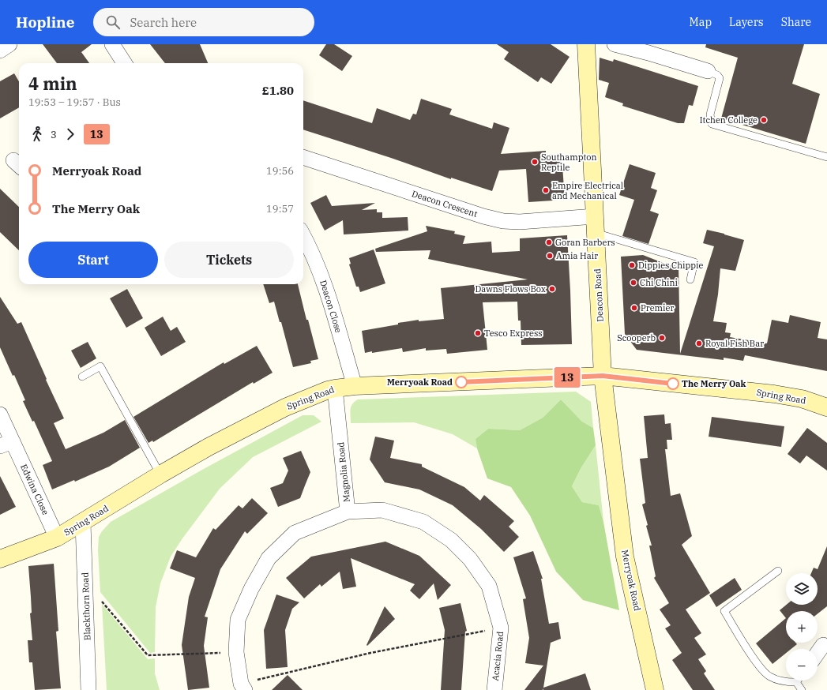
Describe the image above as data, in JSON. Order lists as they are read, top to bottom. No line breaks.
{"streets":{"street":["Deacon Crescent","Deacon Road","Deacon Close","Spring Road","Magnolia Road","Edwina Close","Merryoak Road","Blackthorn Road","Acacia Road"]},"crossings":[["Deacon Crescent","Deacon Road"],["Deacon Road","Spring Road"],["Deacon Road","Merryoak Road"],["Deacon Close","Spring Road"],["Spring Road","Magnolia Road"],["Spring Road","Edwina Close"],["Spring Road","Merryoak Road"],["Spring Road","Blackthorn Road"],["Magnolia Road","Acacia Road"]],"places":["Itchen College","Southampton Reptile","Empire Electrical and Mechanical","Goran Barbers","Amia Hair","Dippies Chippie","Chi Chini","Dawns Flows Box","Premier","Tesco Express","Scooperb","Royal Fish Bar","Merryoak Road","The Merry Oak"],"lines":["bus line 13"],"page":{"header":"Hopline","search":"Search here","nav":["Map","Layers","Share"],"on_map":"13","heading":["4 min","19:53 – 19:57 · Bus","£1.80"],"legs":["3","13"],"list":[{"name":"Merryoak Road","value":"19:56"},{"name":"The Merry Oak","value":"19:57"}],"buttons":["Start","Tickets"],"map_buttons":["+","−"]}}
